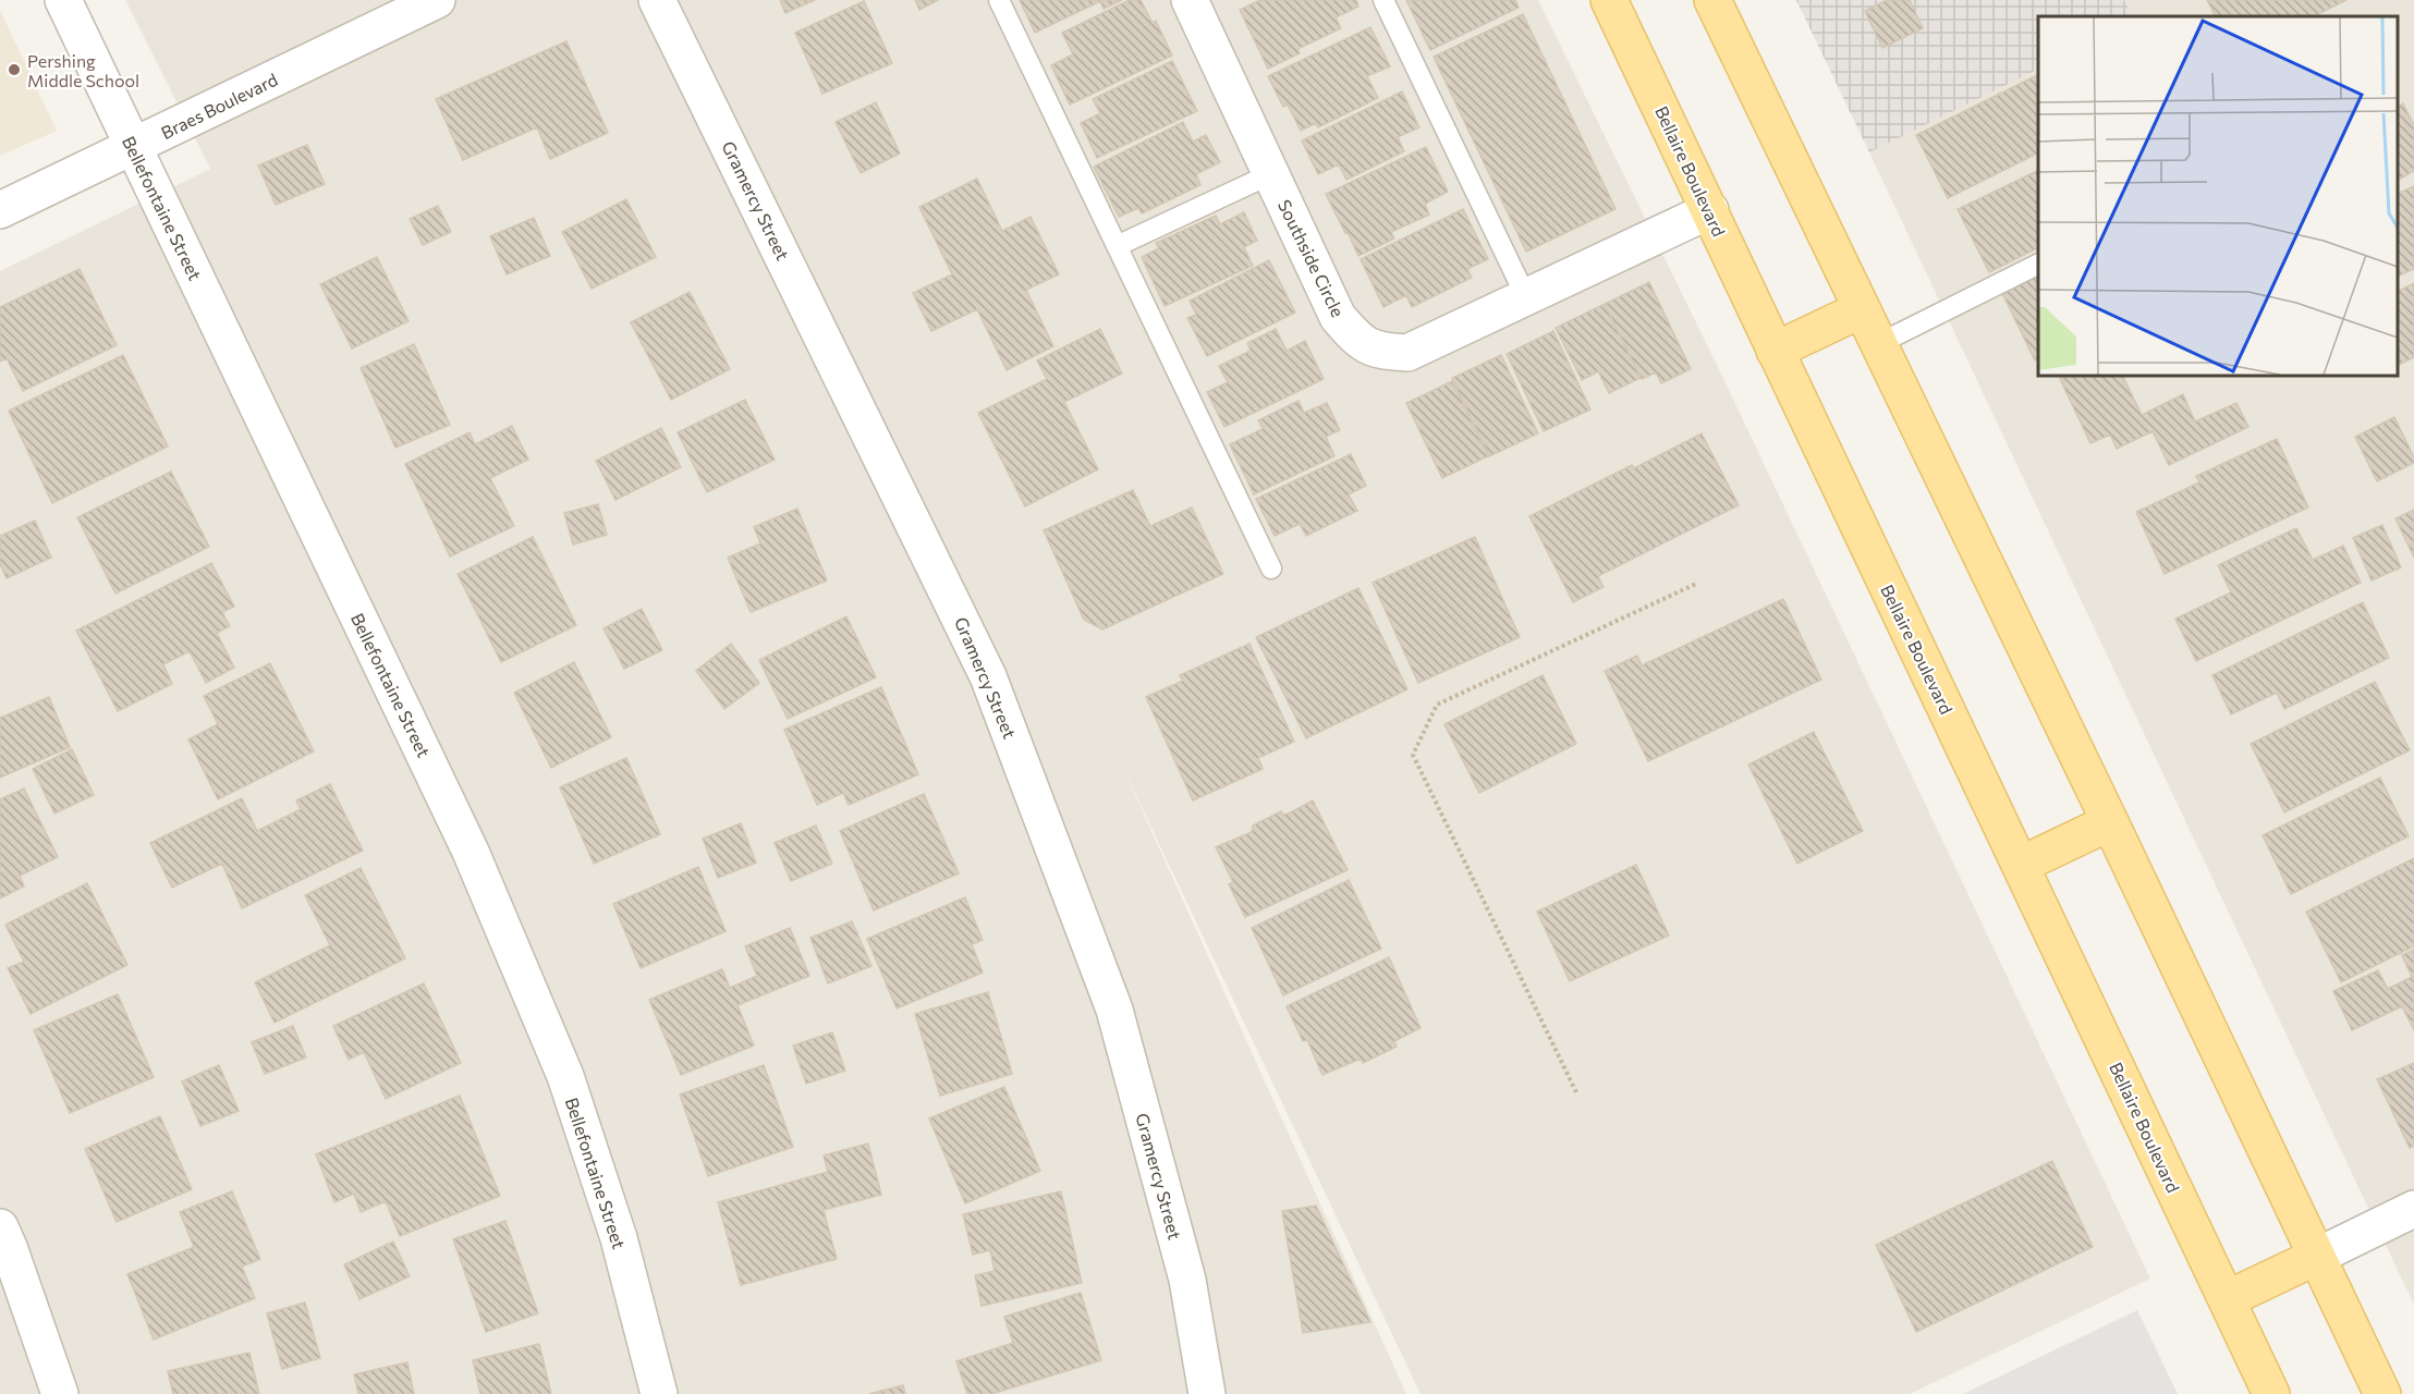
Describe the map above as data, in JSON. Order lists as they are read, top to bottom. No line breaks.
{"streets":{"main road":["Bellaire Boulevard"],"street":["Braes Boulevard","Gramercy Street","Bellefontaine Street","Southside Circle"]},"crossings":[["Braes Boulevard","Bellefontaine Street"],["Bellaire Boulevard","Southside Circle"]],"places":["Pershing Middle School"]}
